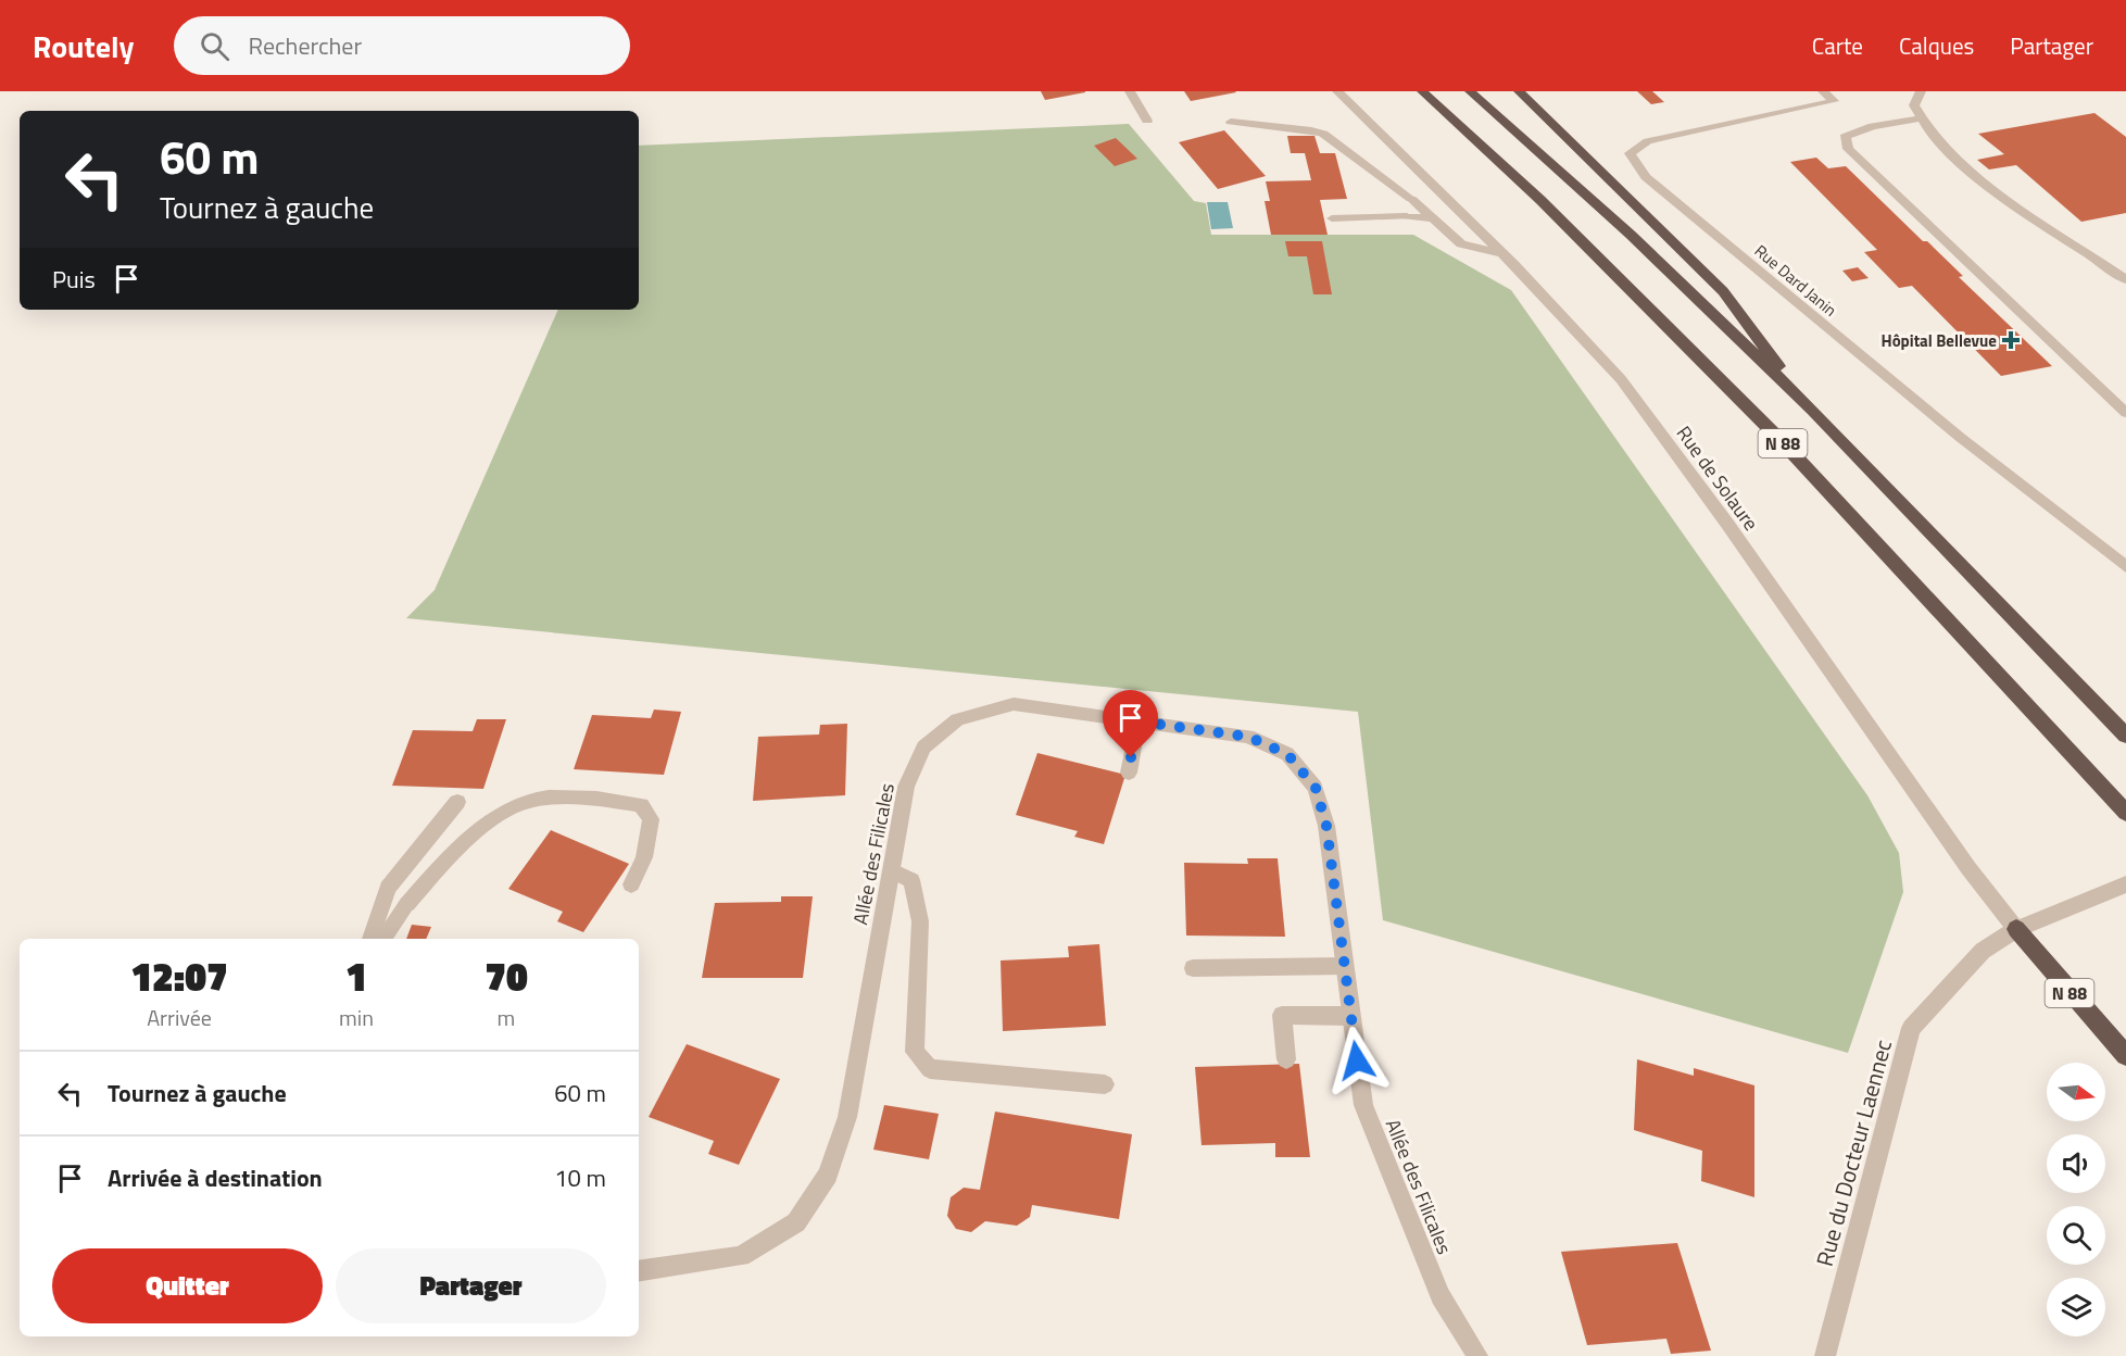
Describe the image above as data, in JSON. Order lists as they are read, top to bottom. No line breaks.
{"streets":{"highway":["N 88"],"street":["Rue Dard Janin","Rue de Solaure","Allée des Filicales","Rue du Docteur Laennec"]},"crossings":[["N 88","Rue de Solaure"],["N 88","Rue du Docteur Laennec"],["Rue de Solaure","Rue du Docteur Laennec"]],"places":{"health":["Hôpital Bellevue"]},"north":"right","page":{"header":"Routely","search":"Rechercher","nav":["Carte","Calques","Partager"],"turn":["60 m","Tournez à gauche"],"then":"Puis","eta":["12:07","Arrivée","1","min","70","m"],"list":[{"name":"Tournez à gauche","value":"60 m"},{"name":"Arrivée à destination","value":"10 m"}],"buttons":["Quitter","Partager"]}}
